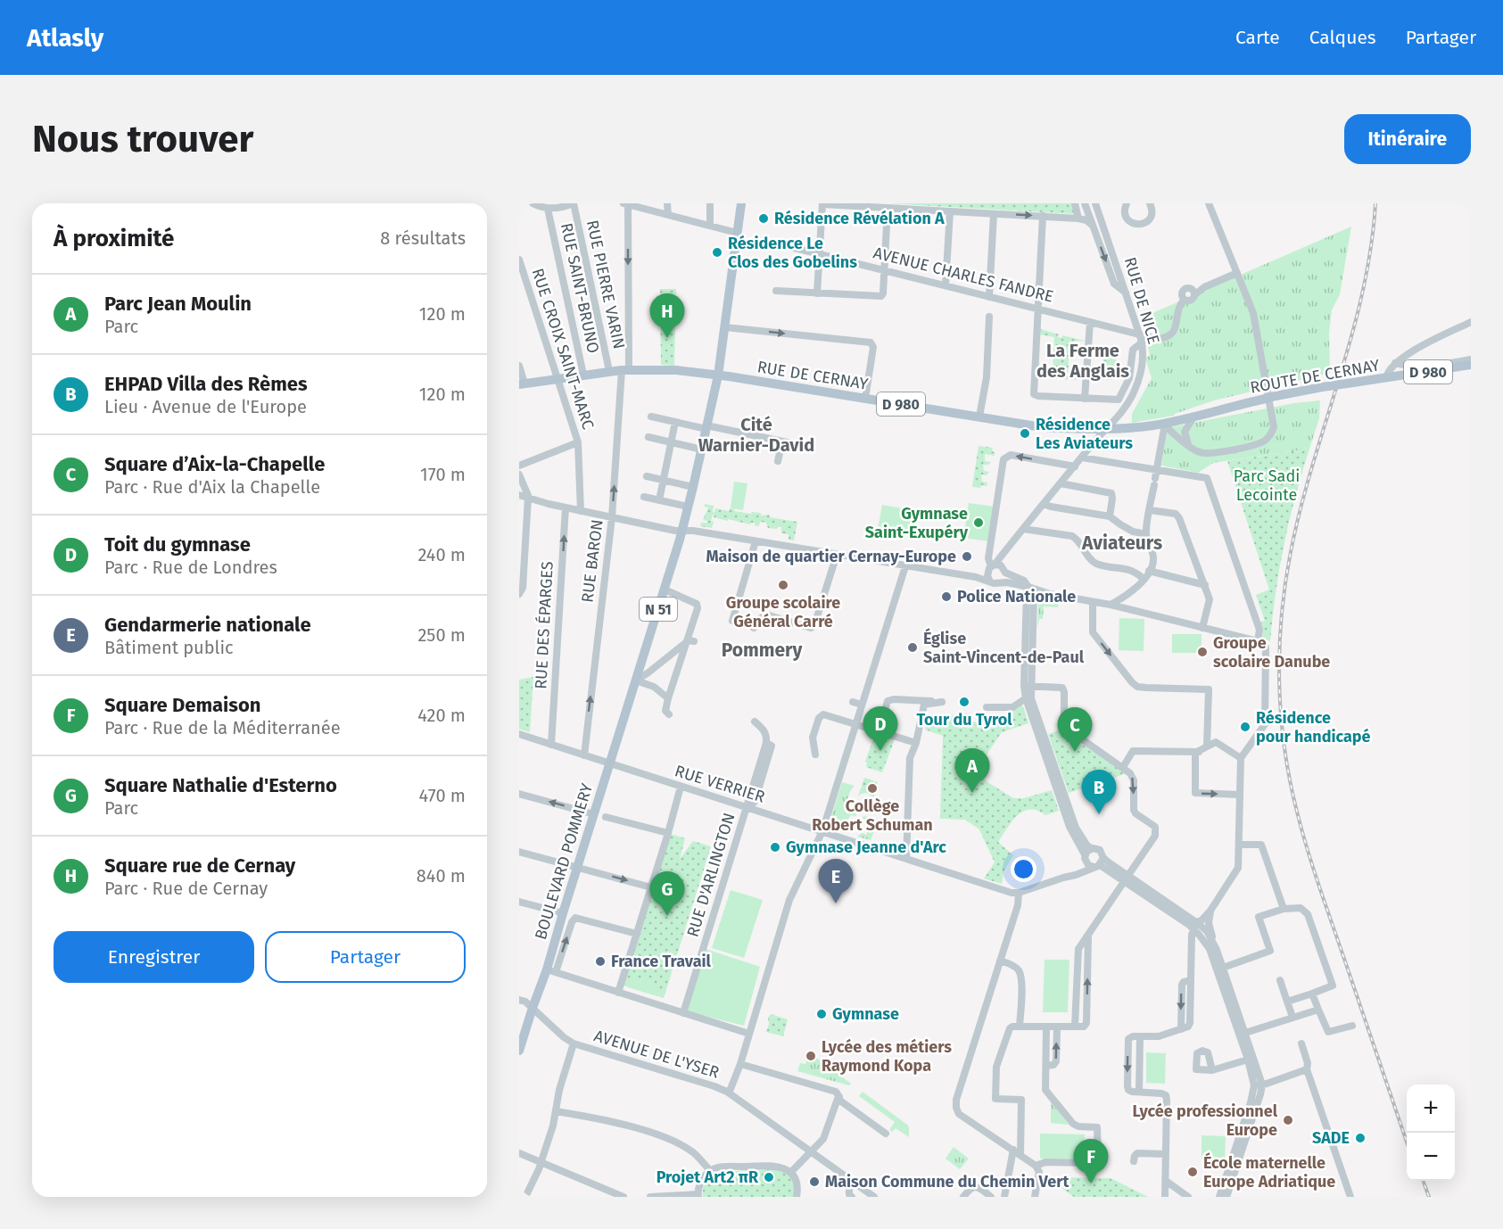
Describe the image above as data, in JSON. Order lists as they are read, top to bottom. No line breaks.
{"streets":{"main road":["D 980","RUE DE CERNAY","ROUTE DE CERNAY","N 51","BOULEVARD POMMERY"],"street":["AVENUE CHARLES FANDRE","RUE PIERRE VARIN","RUE SAINT-BRUNO","RUE DE NICE","RUE CROIX SAINT-MARC","RUE BARON","RUE DES ÉPARGES","RUE VERRIER","RUE D'ARLINGTON","AVENUE DE L'YSER"]},"crossings":[["AVENUE CHARLES FANDRE","RUE DE NICE"],["RUE PIERRE VARIN","RUE DE CERNAY"],["RUE SAINT-BRUNO","RUE DE CERNAY"],["RUE DE NICE","RUE DE CERNAY"],["RUE CROIX SAINT-MARC","RUE DE CERNAY"],["RUE DE CERNAY","ROUTE DE CERNAY"],["RUE DE CERNAY","RUE BARON"],["RUE DE CERNAY","N 51"],["RUE DE CERNAY","BOULEVARD POMMERY"],["RUE BARON","RUE VERRIER"],["N 51","BOULEVARD POMMERY"],["RUE DES ÉPARGES","RUE VERRIER"],["RUE VERRIER","BOULEVARD POMMERY"],["RUE VERRIER","RUE D'ARLINGTON"],["BOULEVARD POMMERY","AVENUE DE L'YSER"]],"districts":["La Ferme des Anglais","Cité Warnier-David","Aviateurs","Pommery"],"parks":["Parc Sadi Lecointe"],"places":["Résidence Révélation A","Résidence Le Clos des Gobelins","Résidence Les Aviateurs","Gymnase Saint-Exupéry","Maison de quartier Cernay-Europe","Groupe scolaire Général Carré","Police Nationale","Église Saint-Vincent-de-Paul","Groupe scolaire Danube","Tour du Tyrol","Résidence pour handicapé","Collège Robert Schuman","Gymnase Jeanne d'Arc","France Travail","Gymnase","Lycée des métiers Raymond Kopa","Lycée professionnel Europe","SADE","École maternelle Europe Adriatique","Projet Art2 πR","Maison Commune du Chemin Vert"],"page":{"header":"Atlasly","nav":["Carte","Calques","Partager"],"buttons":["Itinéraire",["Enregistrer","Partager"]],"title":"Nous trouver","heading":["À proximité","8 résultats"],"list":[{"mark":"A","name":"Parc Jean Moulin","note":"Parc","value":"120 m"},{"mark":"B","name":"EHPAD Villa des Rèmes","note":"Lieu · Avenue de l'Europe","value":"120 m"},{"mark":"C","name":"Square d’Aix-la-Chapelle","note":"Parc · Rue d'Aix la Chapelle","value":"170 m"},{"mark":"D","name":"Toit du gymnase","note":"Parc · Rue de Londres","value":"240 m"},{"mark":"E","name":"Gendarmerie nationale","note":"Bâtiment public","value":"250 m"},{"mark":"F","name":"Square Demaison","note":"Parc · Rue de la Méditerranée","value":"420 m"},{"mark":"G","name":"Square Nathalie d'Esterno","note":"Parc","value":"470 m"},{"mark":"H","name":"Square rue de Cernay","note":"Parc · Rue de Cernay","value":"840 m"}],"pins":["H","D","C","A","B","E","G","F"],"map_buttons":["+","−"]}}
